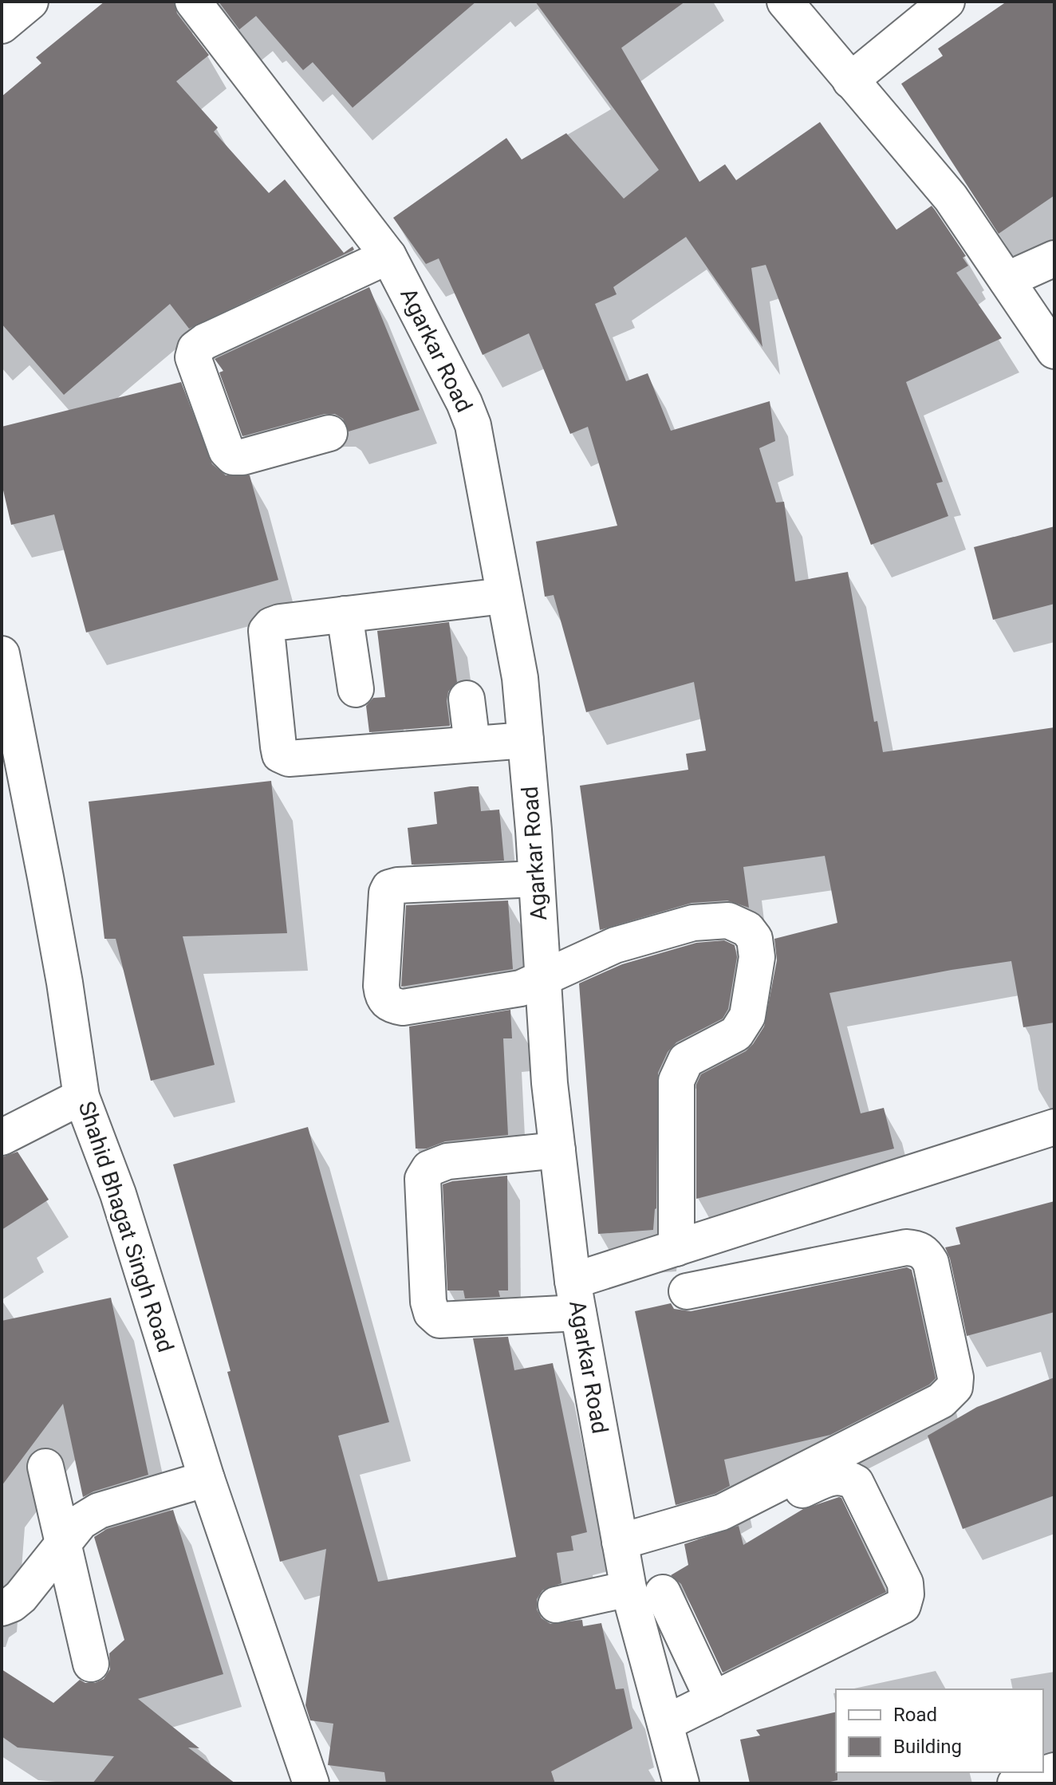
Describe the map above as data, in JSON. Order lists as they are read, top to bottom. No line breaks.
{"streets":{"street":["Agarkar Road","Shahid Bhagat Singh Road"]},"legend":["Road","Building"]}
